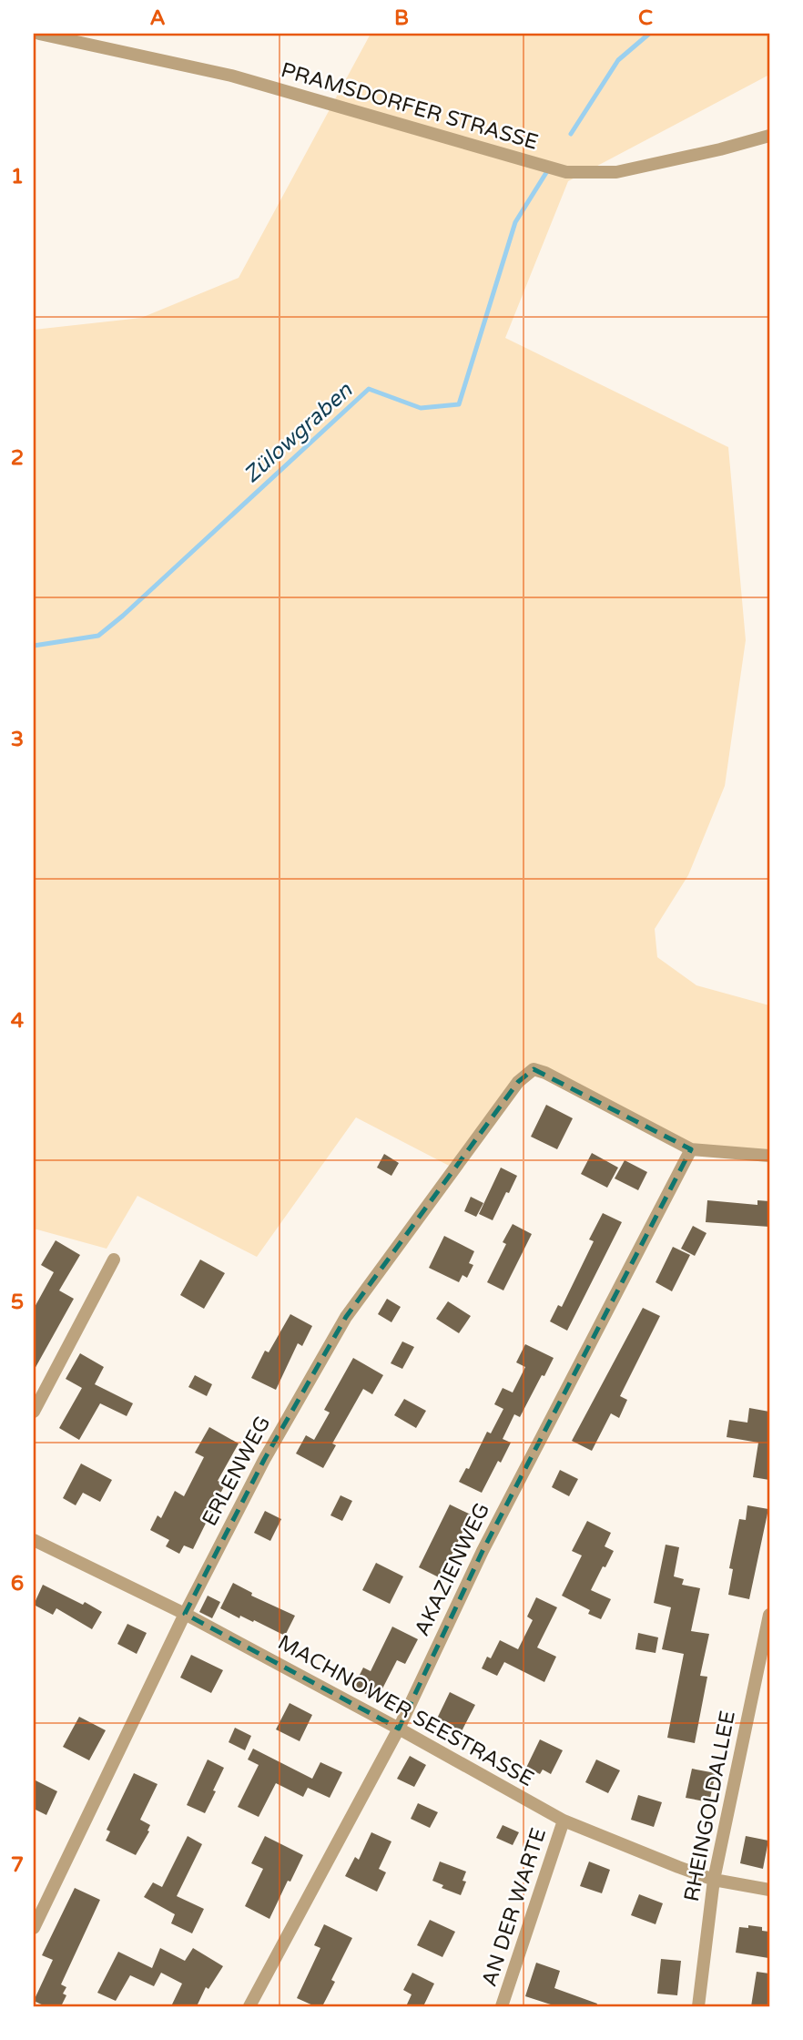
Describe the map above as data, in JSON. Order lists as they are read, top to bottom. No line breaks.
{"streets":{"street":["PRAMSDORFER STRASSE","ERLENWEG","AKAZIENWEG","MACHNOWER SEESTRASSE","RHEINGOLDALLEE","AN DER WARTE"]},"crossings":[["ERLENWEG","AKAZIENWEG"],["ERLENWEG","MACHNOWER SEESTRASSE"],["AKAZIENWEG","MACHNOWER SEESTRASSE"],["MACHNOWER SEESTRASSE","RHEINGOLDALLEE"],["MACHNOWER SEESTRASSE","AN DER WARTE"]],"water":["Zülowgraben"],"grid":{"columns":["A","B","C"],"rows":["1","2","3","4","5","6","7"]}}
